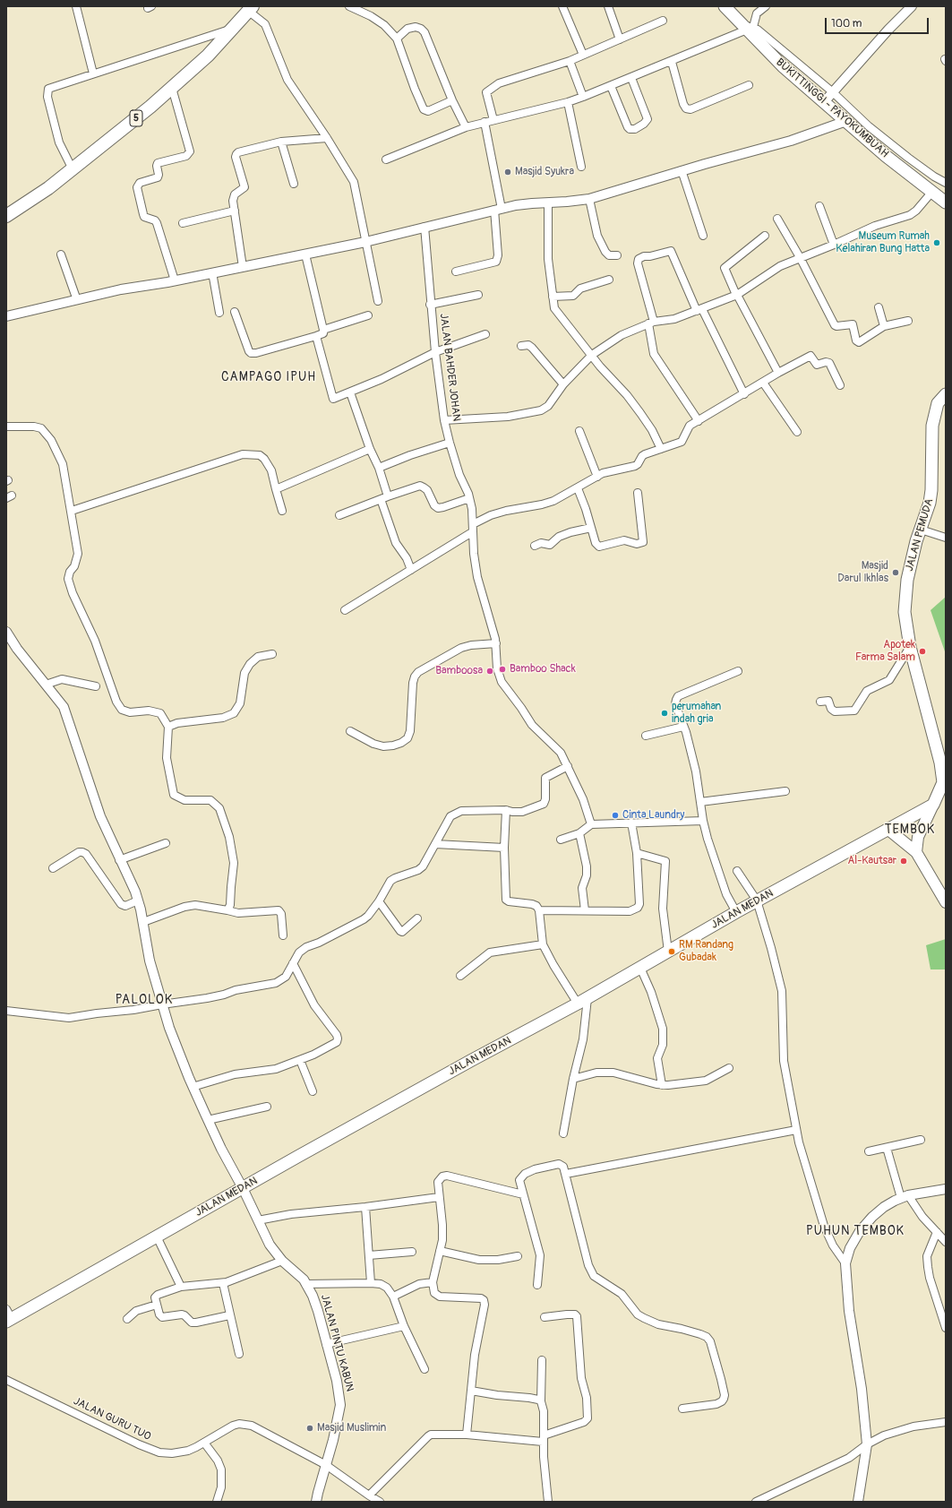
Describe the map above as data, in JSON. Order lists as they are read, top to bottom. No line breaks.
{"streets":{"highway":["5"],"main road":["BUKITTINGGI - PAYOKUMBUAH","JALAN PEMUDA","JALAN MEDAN"],"street":["JALAN BAHDER JOHAN","JALAN PINTU KABUN","JALAN GURU TUO"]},"crossings":[["JALAN MEDAN","JALAN PINTU KABUN"],["JALAN PINTU KABUN","JALAN GURU TUO"]],"districts":["CAMPAGO IPUH","TEMBOK","PALOLOK","PUHUN TEMBOK"],"places":["Masjid Syukra","Museum Rumah Kelahiran Bung Hatta","Masjid Darul Ikhlas","Apotek Farma Salam","Bamboo Shack","Bamboosa","perumahan indah gria","Cinta Laundry","Al-Kautsar","RM Randang Gubadak","Masjid Muslimin"],"scale_bar":"100 m"}
